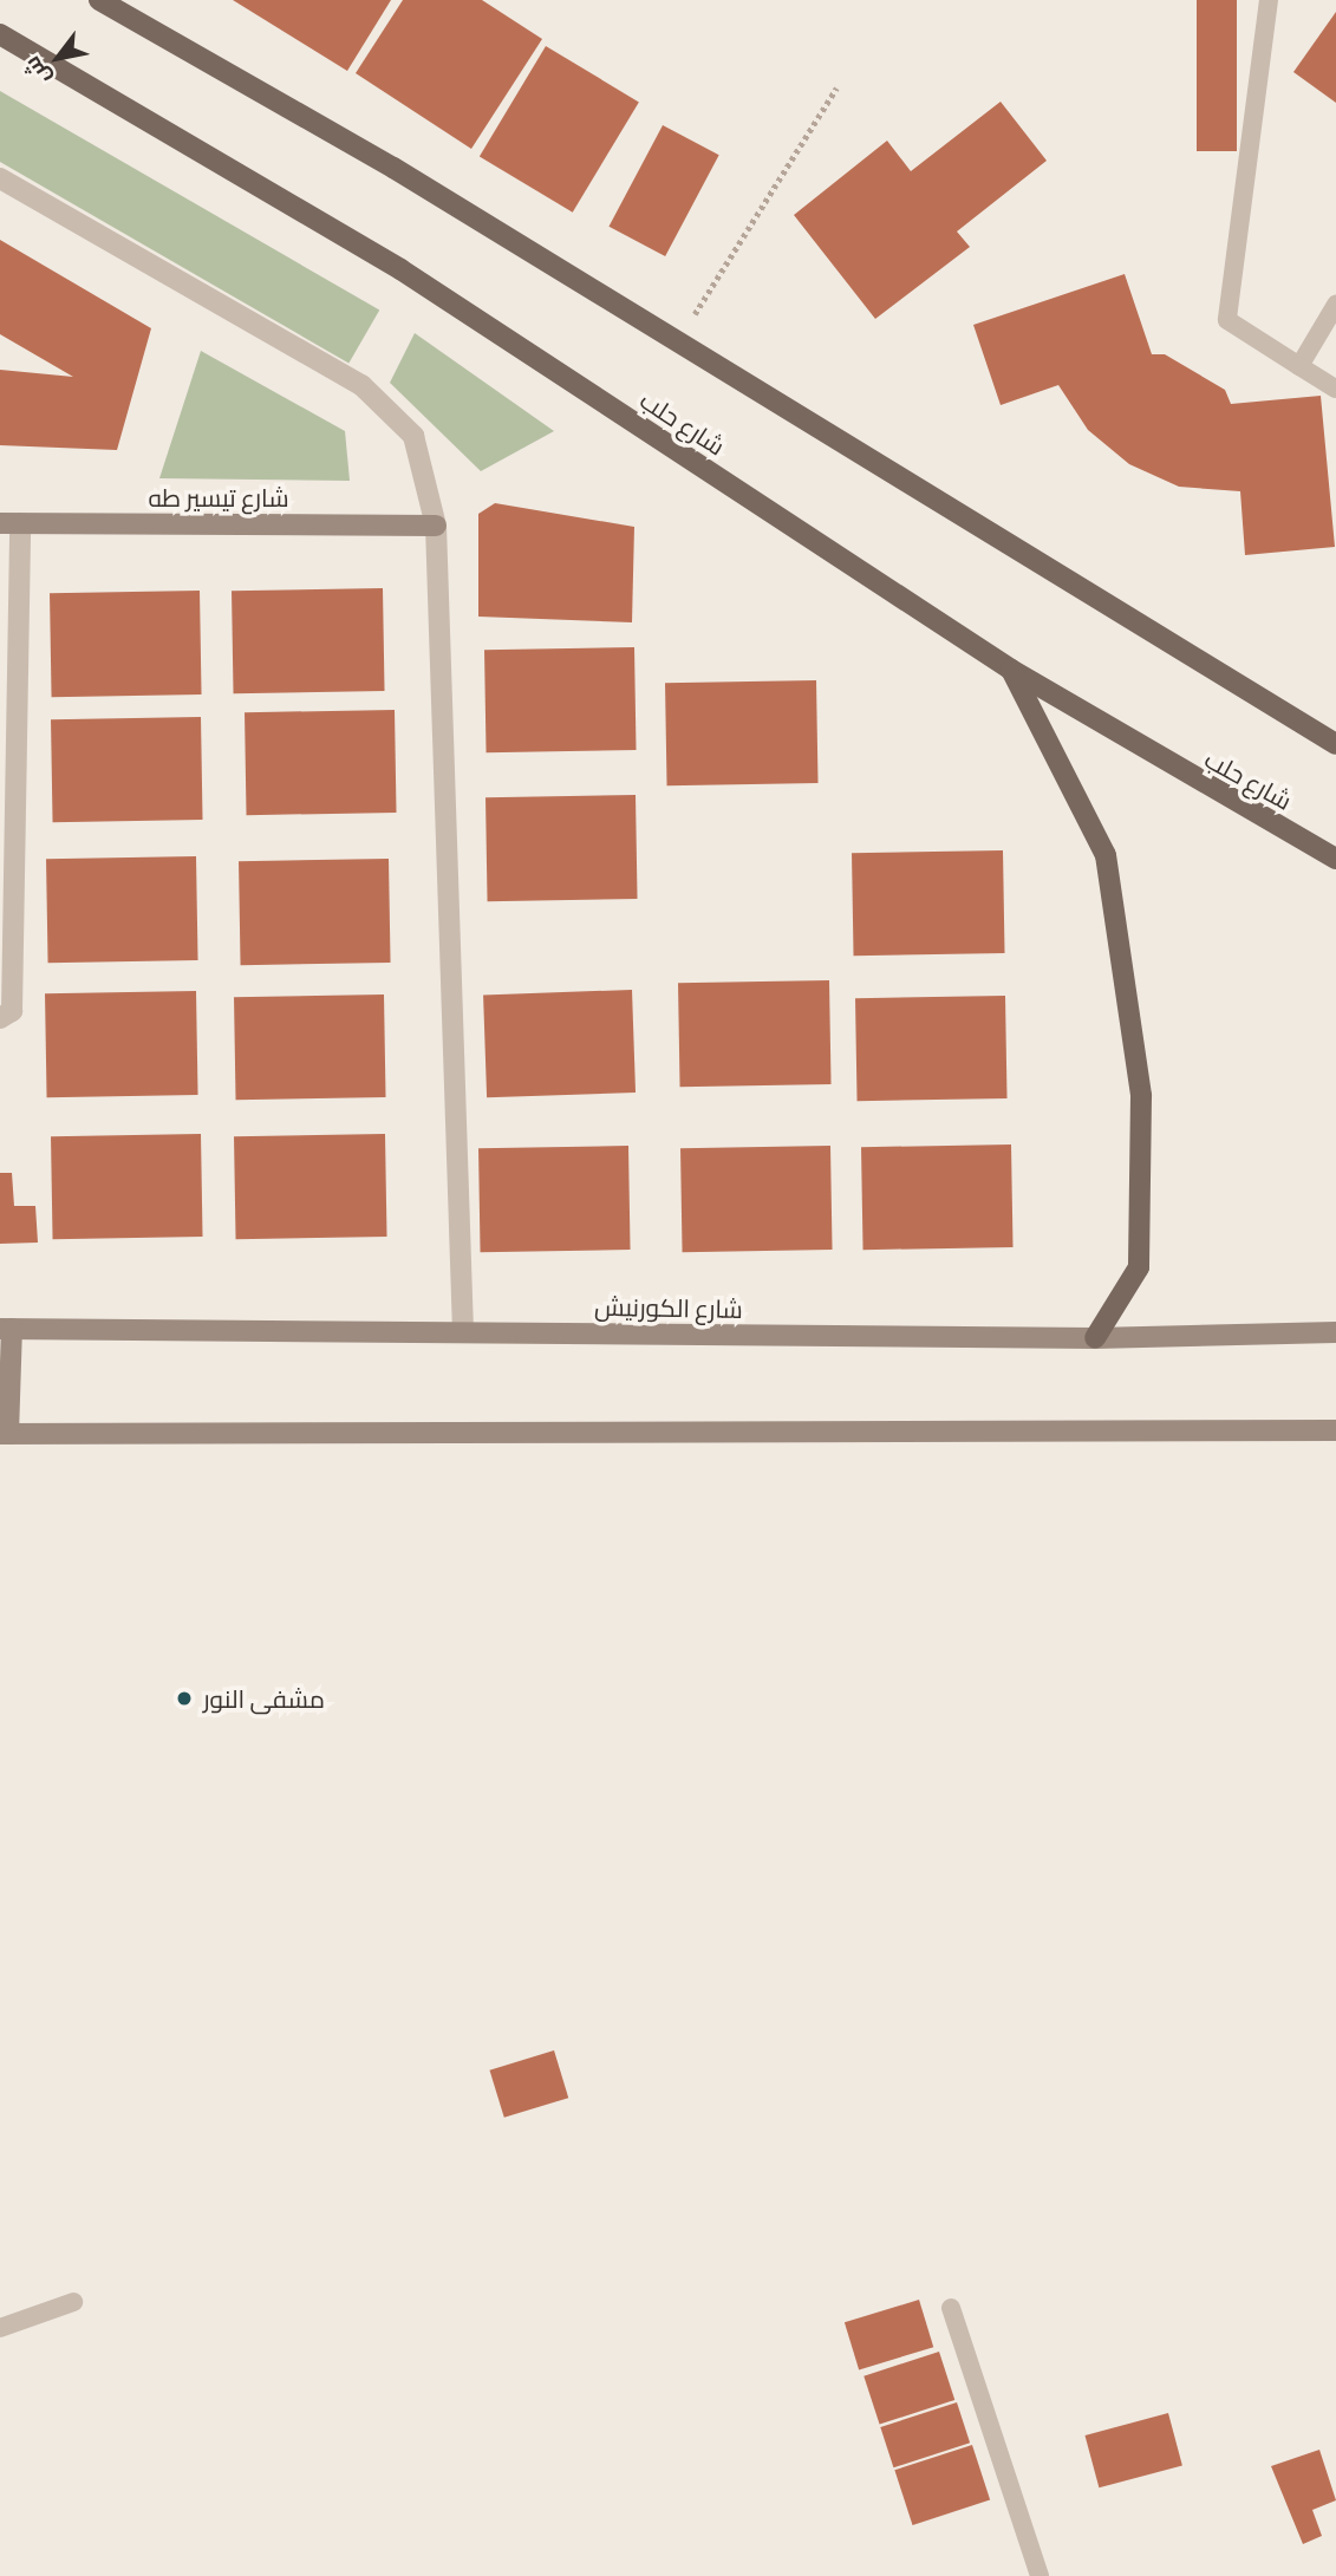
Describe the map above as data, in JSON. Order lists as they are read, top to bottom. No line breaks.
{"streets":{"main road":["شارع حلب","شارع تيسير طه","شارع الكورنيش"]},"places":["مشفى النور"],"north":"bottom left"}
